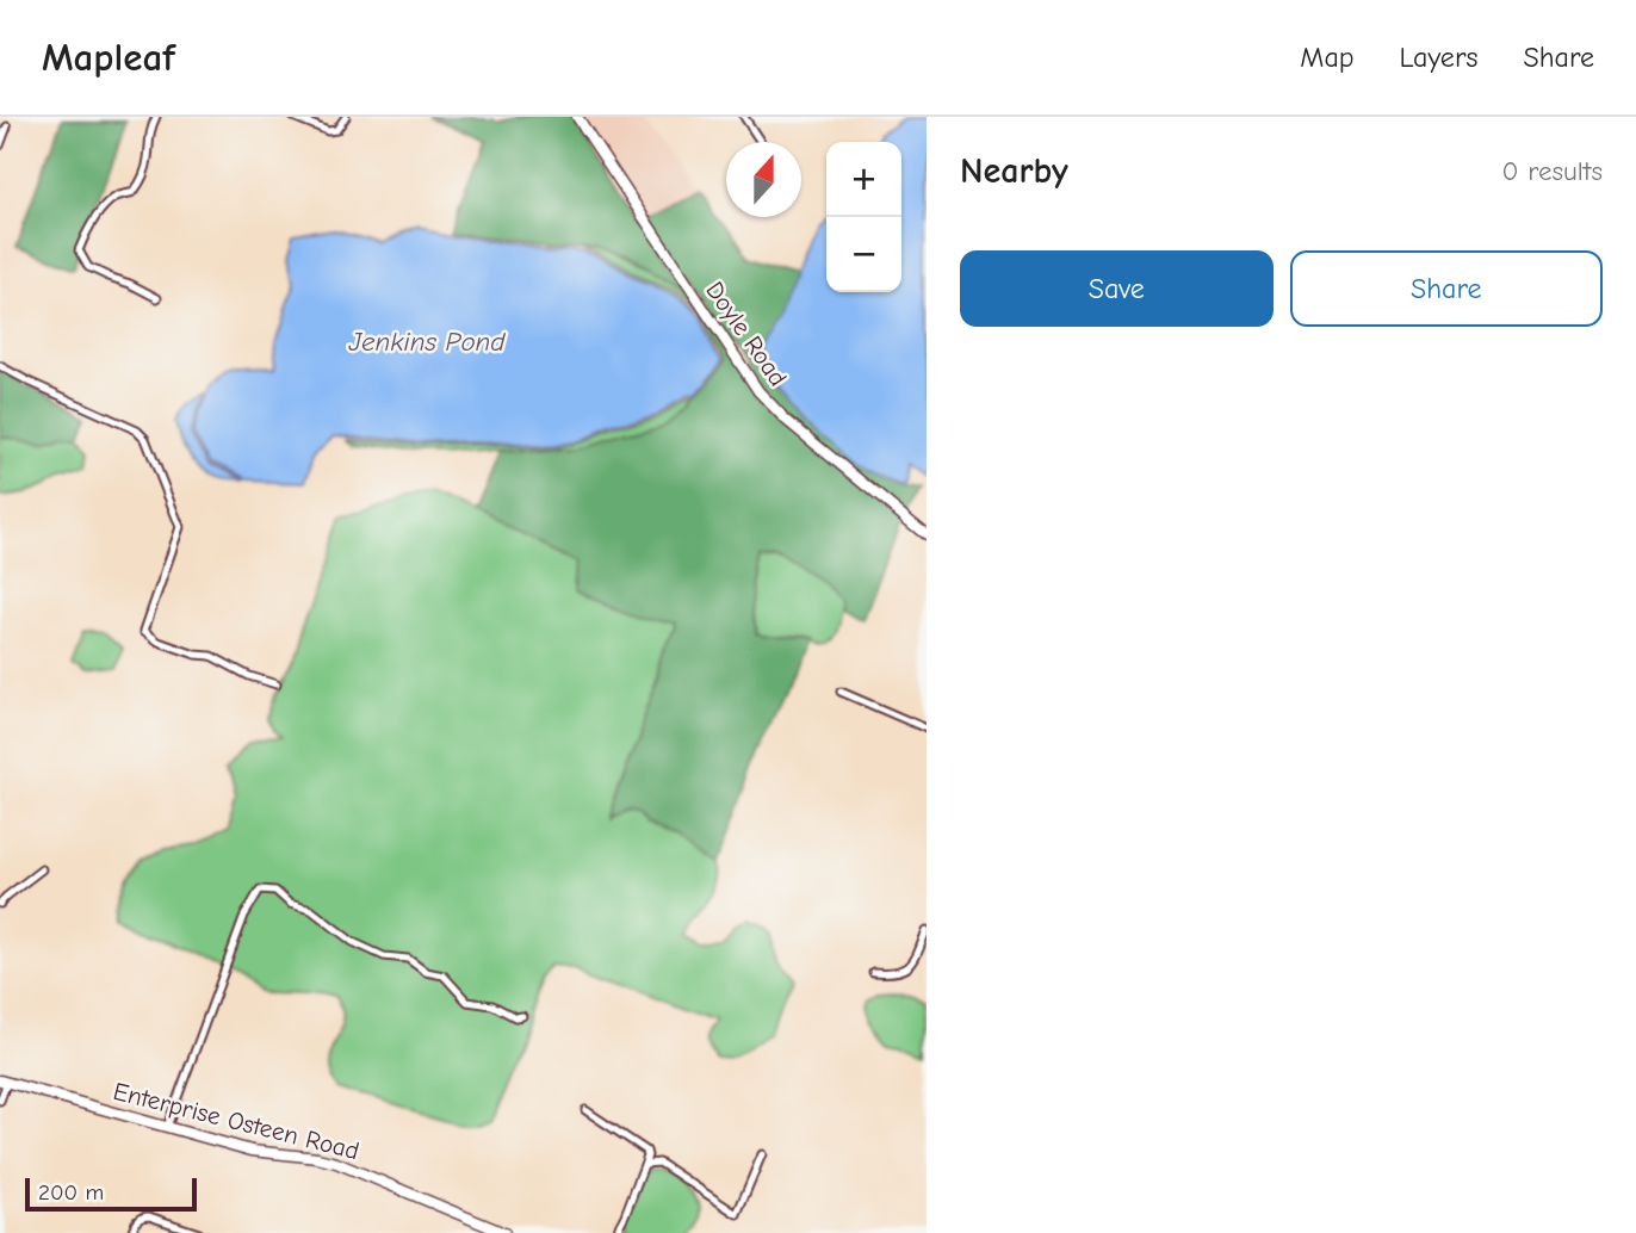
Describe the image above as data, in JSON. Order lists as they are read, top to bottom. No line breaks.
{"streets":{"main road":["Doyle Road","Enterprise Osteen Road"]},"water":["Jenkins Pond"],"scale_bar":"200 m","north":"top","page":{"header":"Mapleaf","nav":["Map","Layers","Share"],"heading":["Nearby","0 results"],"map_buttons":["+","−"],"buttons":["Save","Share"],"scale":"200 m"}}
